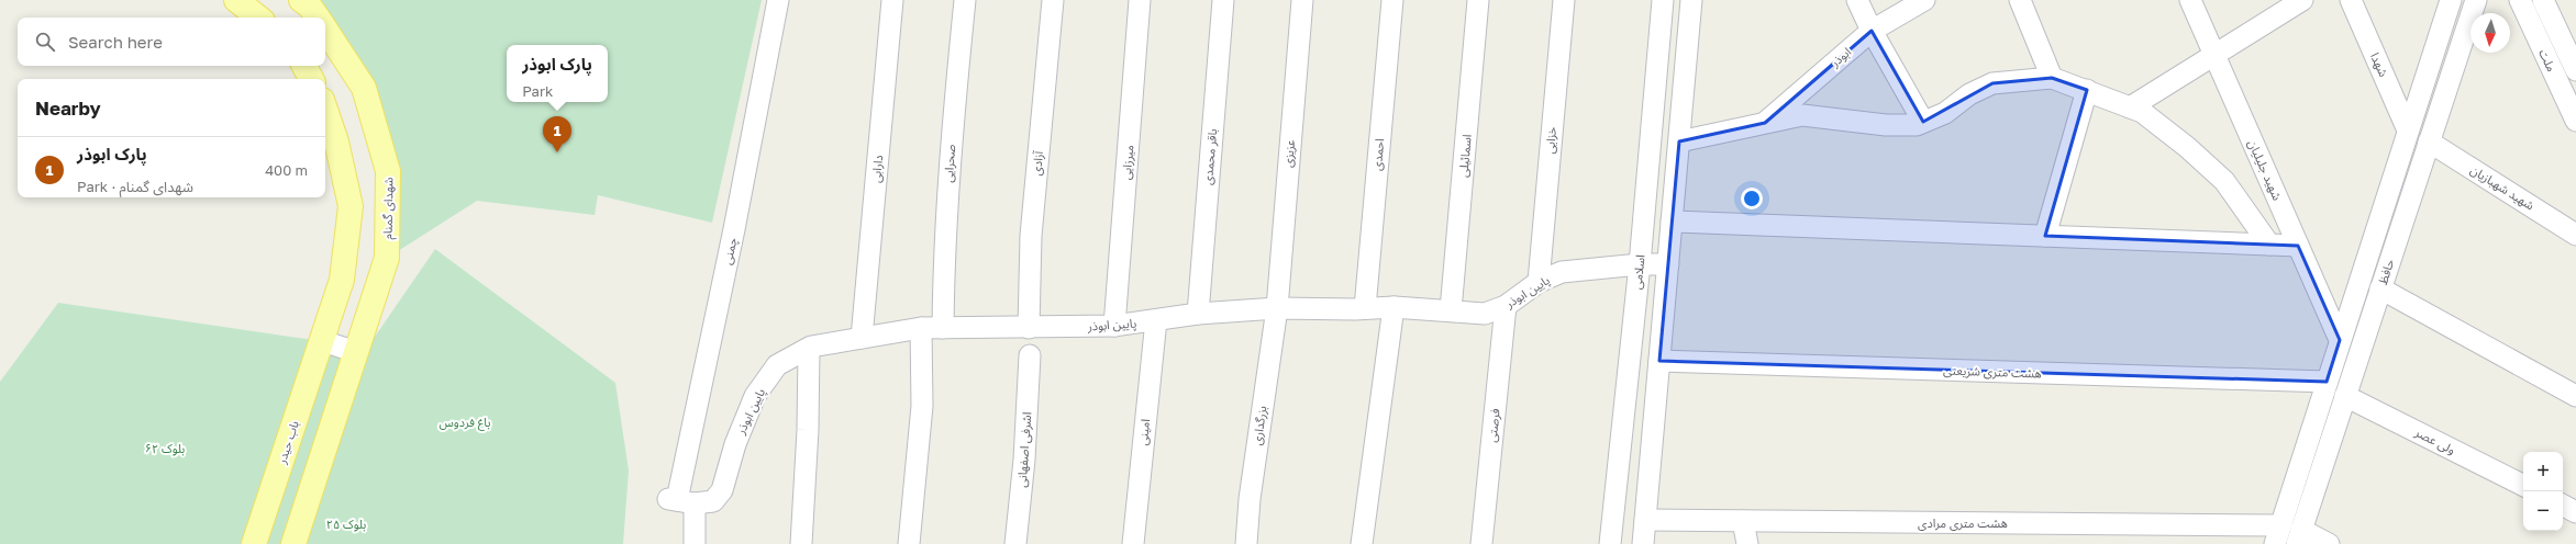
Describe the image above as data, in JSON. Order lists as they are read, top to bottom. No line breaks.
{"streets":{"main road":["شهدای گمنام","باب حیدر"],"street":["ابوذر","ملت","شهدا","خزایی","عزیزی","احمدی","اسمائیلی","باقر محمدی","میرزایی","صحرایی","آزادی","دارابی","شهید جلیلیان","شهید شهبازیان","چمنی","اسلامی","حافظ","پایین ابوذر","هشت متری شریعتی","بزرگداری","فرصتی","امینی","ولی عصر","اشرفی اصفهانی","هشت متری مرادی"]},"crossings":[["شهدا","حافظ"],["خزایی","پایین ابوذر"],["عزیزی","پایین ابوذر"],["عزیزی","بزرگداری"],["احمدی","پایین ابوذر"],["اسمائیلی","پایین ابوذر"],["باقر محمدی","پایین ابوذر"],["میرزایی","پایین ابوذر"],["صحرایی","پایین ابوذر"],["آزادی","پایین ابوذر"],["دارابی","پایین ابوذر"],["شهید جلیلیان","حافظ"],["شهید شهبازیان","حافظ"],["چمنی","پایین ابوذر"],["اسلامی","پایین ابوذر"],["حافظ","هشت متری شریعتی"],["حافظ","ولی عصر"],["حافظ","هشت متری مرادی"],["پایین ابوذر","بزرگداری"],["پایین ابوذر","فرصتی"],["پایین ابوذر","امینی"]],"parks":["باغ فردوس","بلوک ۶۲","بلوک ۲۵"],"north":"bottom","page":{"search":"Search here","popup":["پارک ابوذر","Park"],"heading":"Nearby","pins":"1","list":[{"mark":"1","name":"پارک ابوذر","note":"Park · شهدای گمنام","value":"400 m"}],"map_buttons":["+","−"]}}
